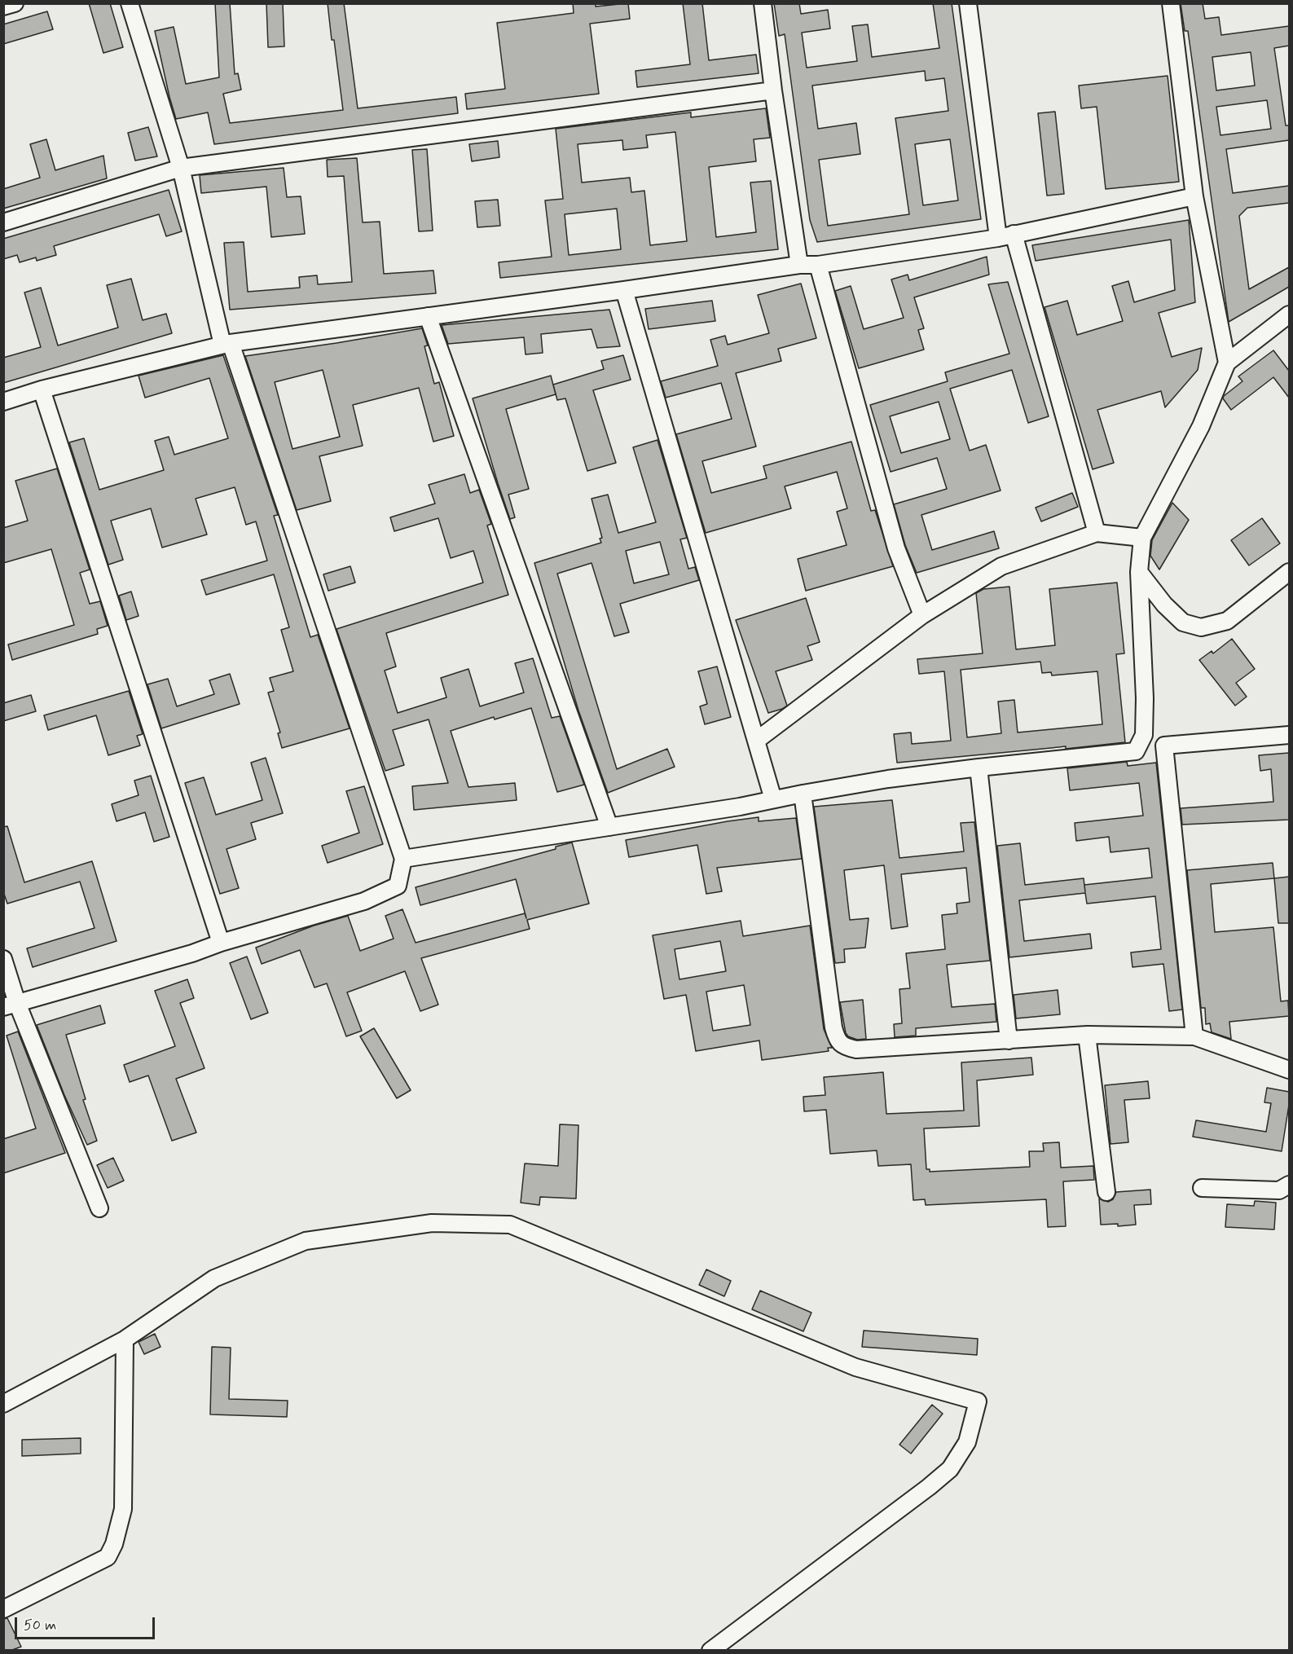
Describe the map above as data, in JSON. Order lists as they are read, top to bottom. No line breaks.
{"scale_bar":"50 m"}
